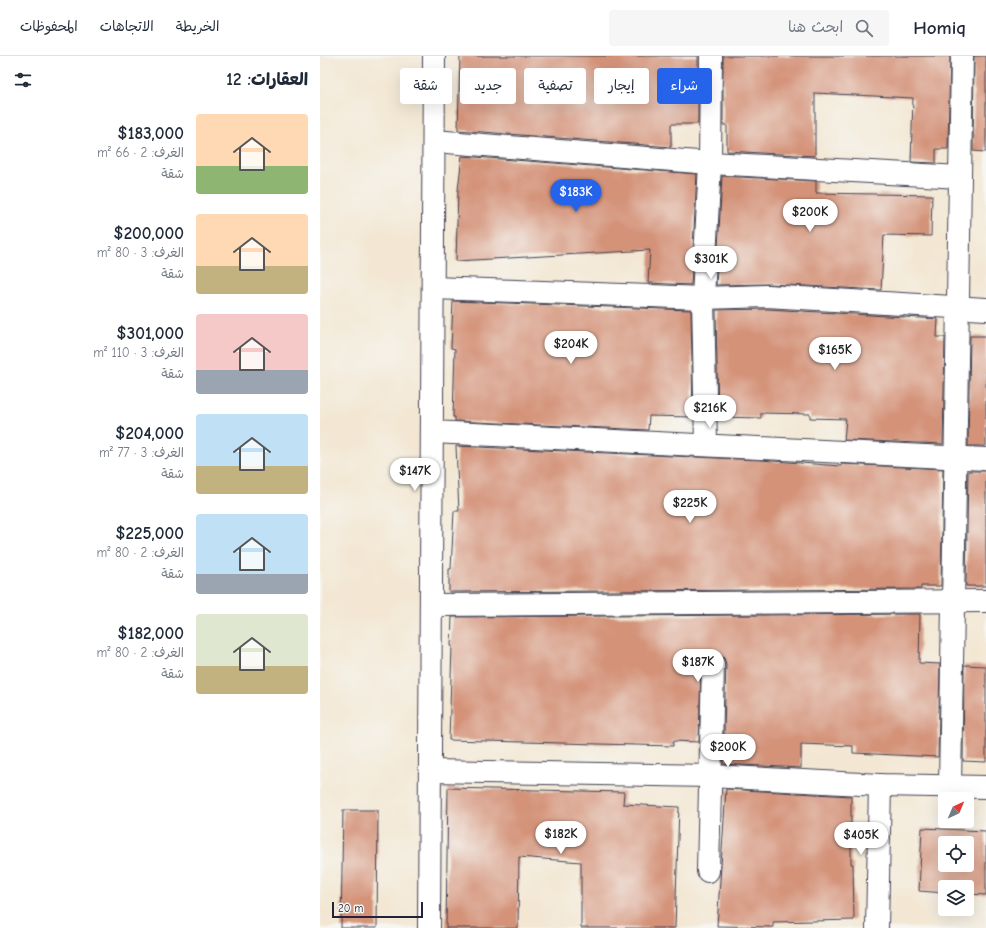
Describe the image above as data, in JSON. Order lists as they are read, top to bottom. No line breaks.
{"scale_bar":"20 m","north":"top right","page":{"header":"Homiq","search":"ابحث هنا","nav":["الخريطة","الاتجاهات","المحفوظات"],"heading":"العقارات: 12","chip":["شراء","إيجار","تصفية","جديد","شقة"],"list":[{"name":"$183,000","note":"الغرف: 2 · 66 m² · شقة"},{"name":"$200,000","note":"الغرف: 3 · 80 m² · شقة"},{"name":"$301,000","note":"الغرف: 3 · 110 m² · شقة"},{"name":"$204,000","note":"الغرف: 3 · 77 m² · شقة"},{"name":"$225,000","note":"الغرف: 2 · 80 m² · شقة"},{"name":"$182,000","note":"الغرف: 2 · 80 m² · شقة"}],"price":["$183K","$200K","$301K","$204K","$165K","$216K","$147K","$225K","$187K","$200K","$182K","$405K"],"scale":"20 m"}}
